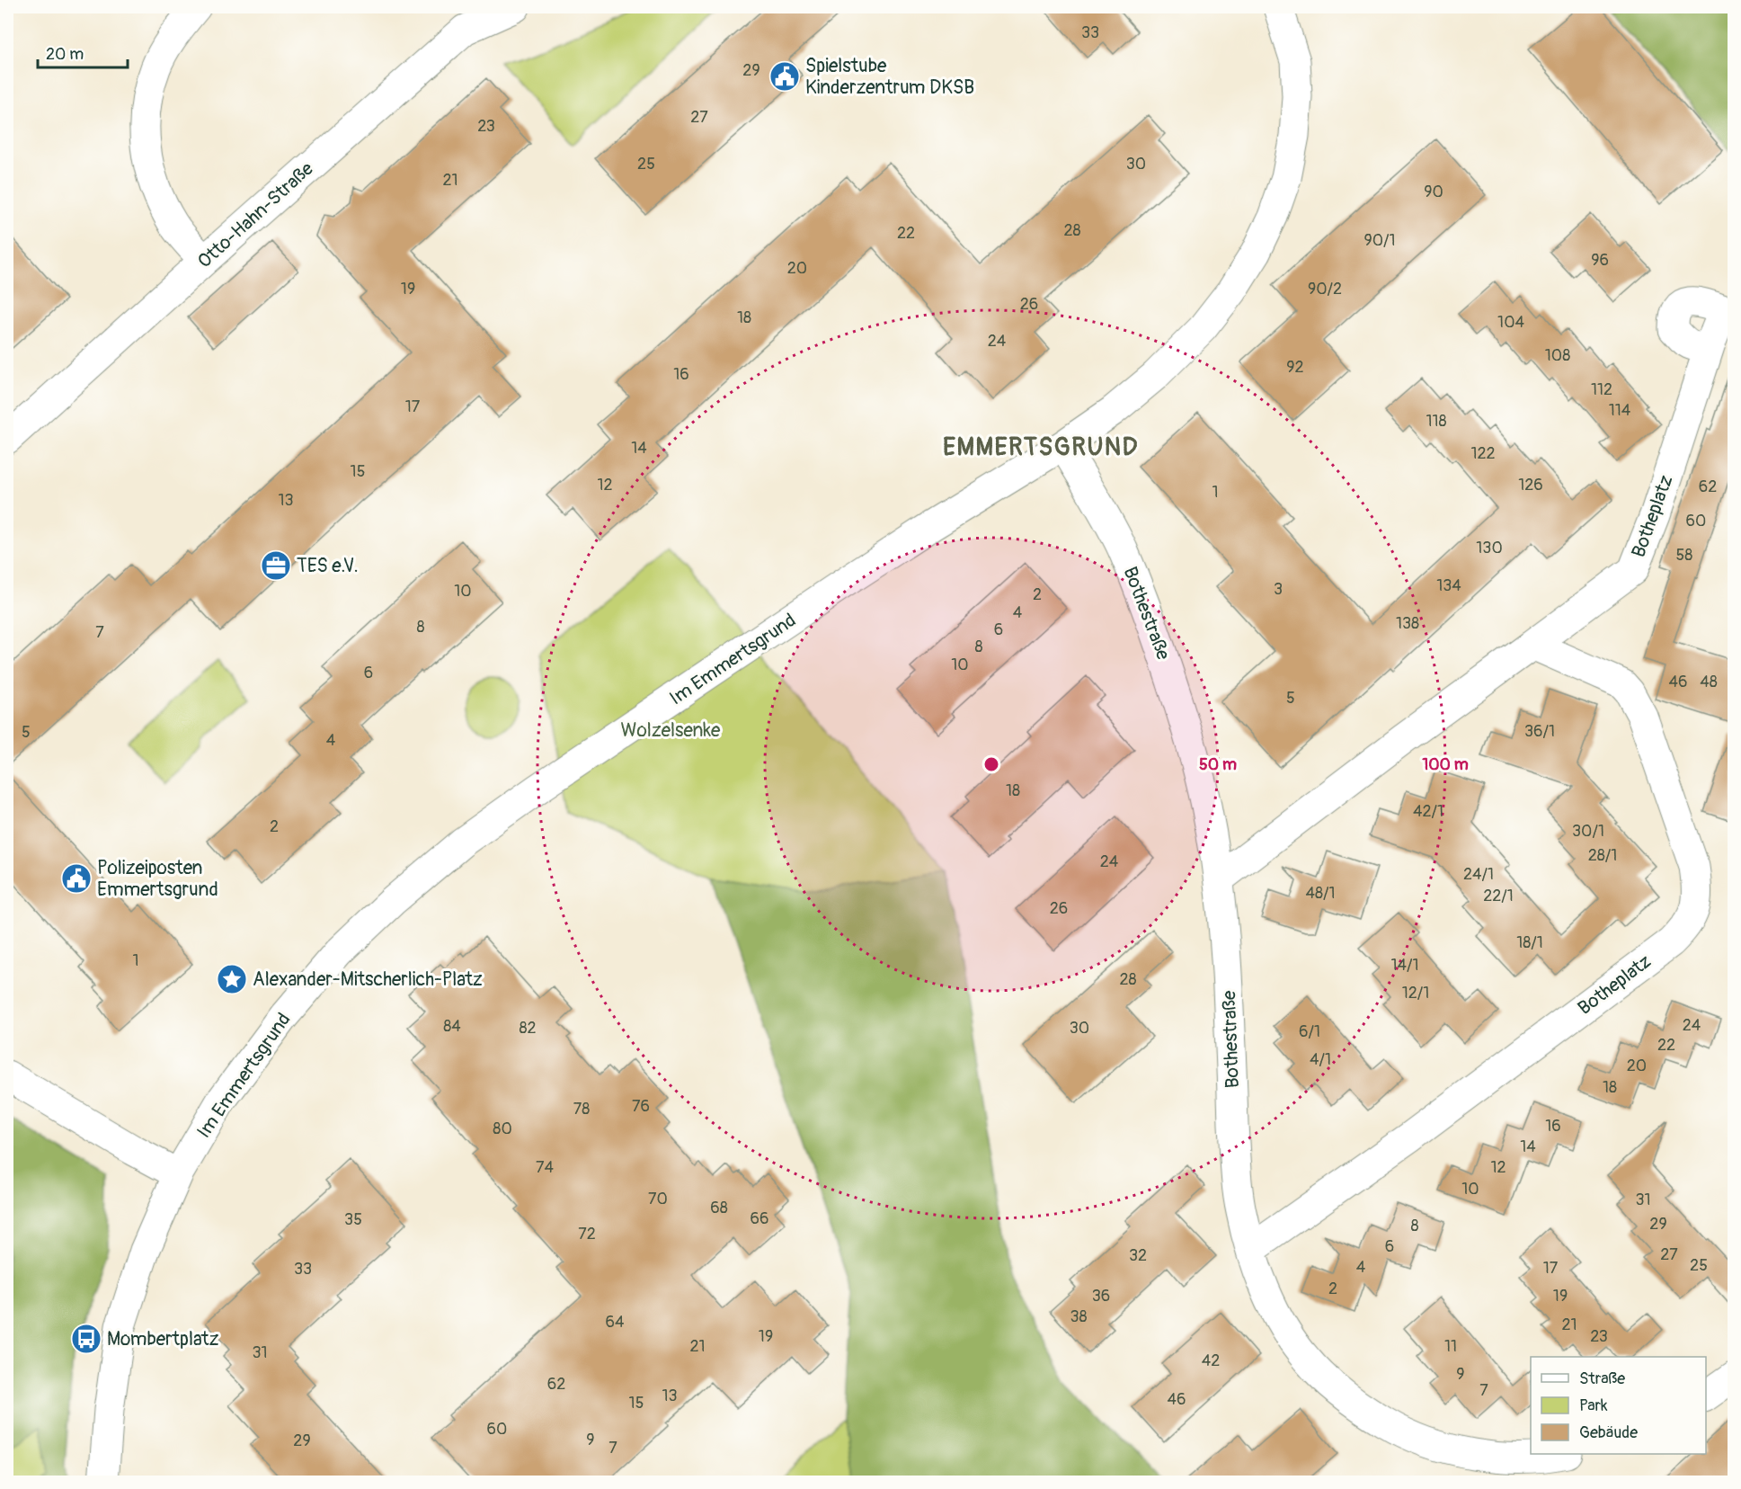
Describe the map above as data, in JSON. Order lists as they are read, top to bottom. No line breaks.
{"streets":{"street":["Otto-Hahn-Straße","Botheplatz","Bothestraße","Im Emmertsgrund"]},"crossings":[["Botheplatz","Bothestraße"],["Bothestraße","Im Emmertsgrund"]],"districts":["EMMERTSGRUND"],"parks":["Wolzelsenke"],"places":{"public building":["Spielstube Kinderzentrum DKSB","Polizeiposten Emmertsgrund"],"office":["TES e.V."],"place":["Alexander-Mitscherlich-Platz"],"bus stop":["Mombertplatz"]},"house_numbers":["33","29","27","23","25","30","21","90","28","22","90/1","96","20","19","90/2","26","18","104","24","108","92","16","112","17","114","118","14","122","15","12","126","62","1","13","60","130","58","134","3","10","2","4","138","8","6","7","8","10","6","46","48","5","36/1","5","4","18","42/1","2","30/1","28/1","24","24/1","48/1","22/1","26","18/1","1","14/1","28","12/1","24","84","82","30","6/1","22","4/1","20","18","76","78","16","80","14","74","12","10","70","31","68","66","35","29","8","72","6","27","32","25","4","17","33","2","36","19","38","64","21","19","23","21","11","31","42","9","62","7","13","46","15","60","9","29","7"],"legend":["Straße","Park","Gebäude"],"scale_bar":"20 m","rings":["50 m","100 m"]}
